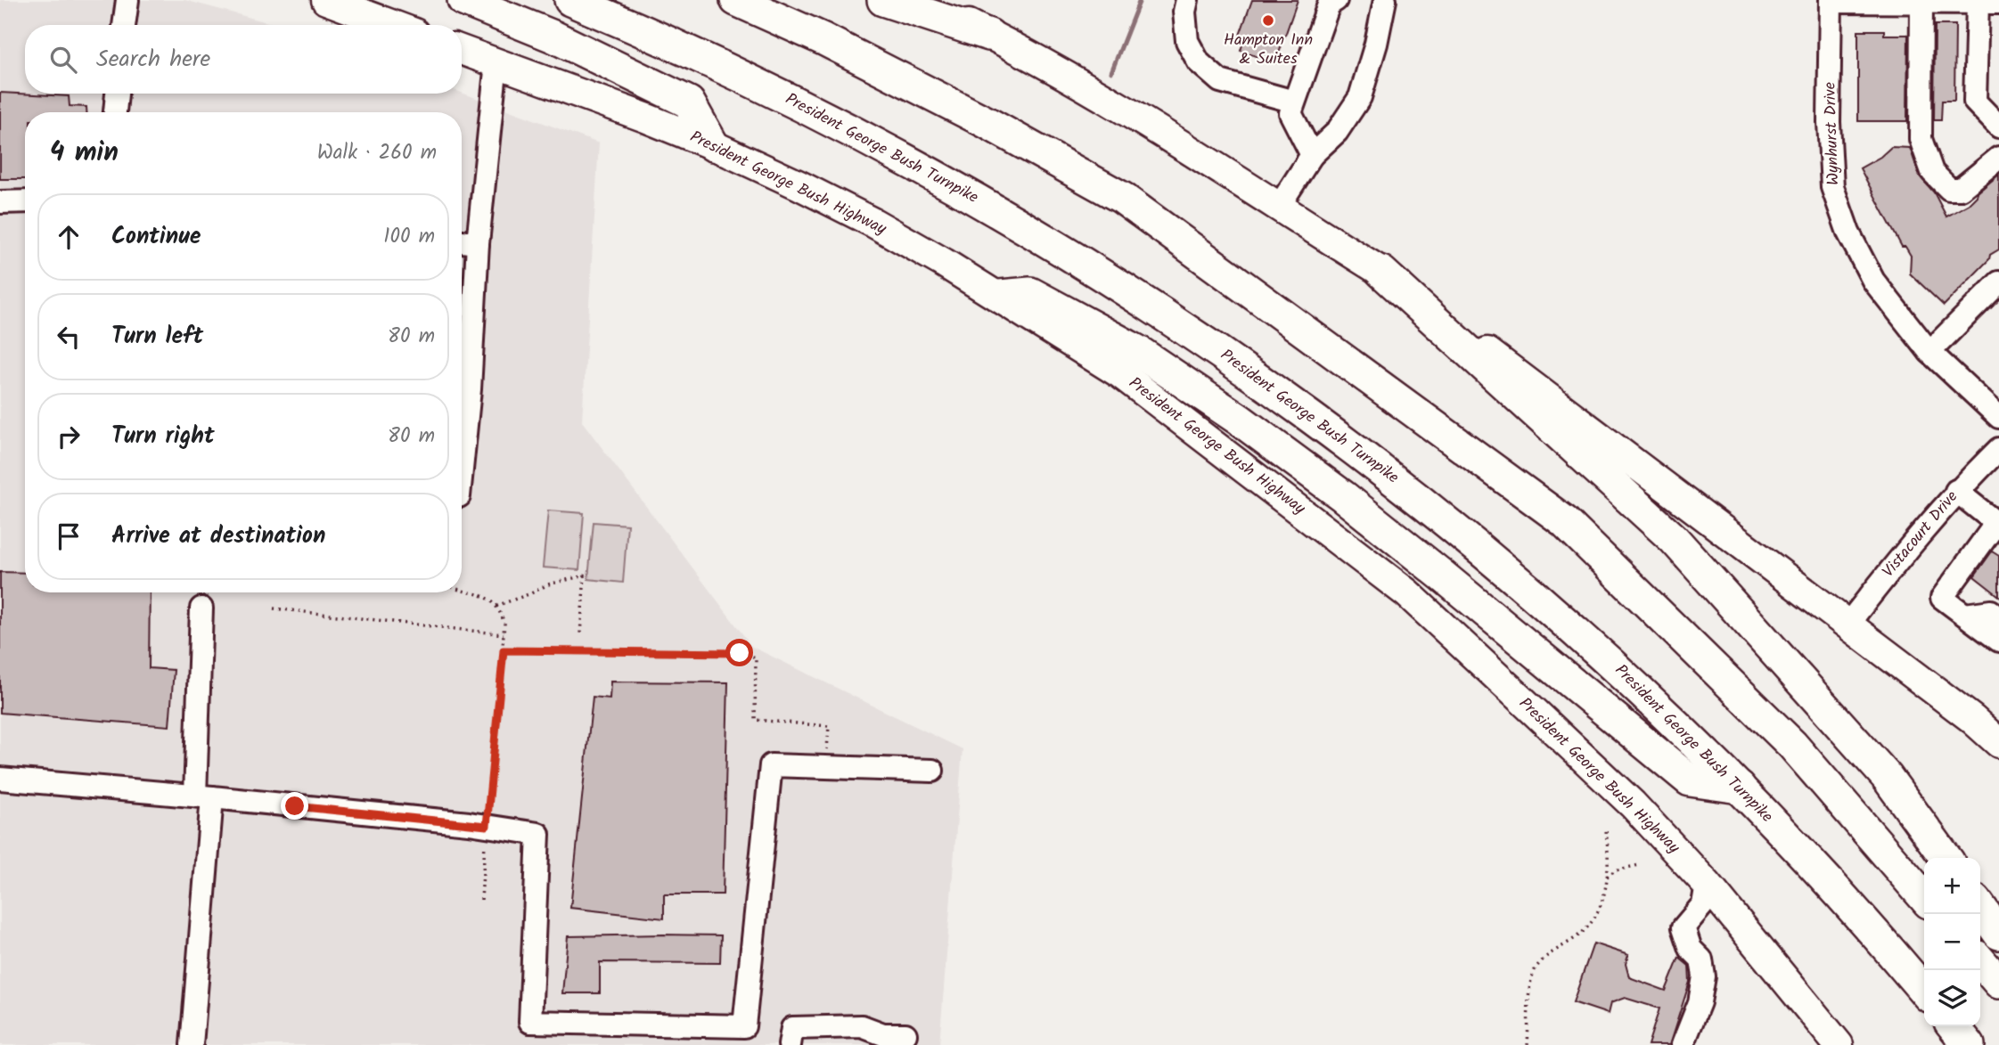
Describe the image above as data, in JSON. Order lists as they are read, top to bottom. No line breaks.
{"streets":{"highway":["President George Bush Turnpike"],"main road":["President George Bush Highway"],"street":["Wynhurst Drive","Vistacourt Drive"]},"places":["Hampton Inn & Suites"],"page":{"search":"Search here","heading":["4 min","Walk · 260 m"],"list":[["Continue","100 m"],["Turn left","80 m"],["Turn right","80 m"],"Arrive at destination"],"map_buttons":["+","−"]}}
